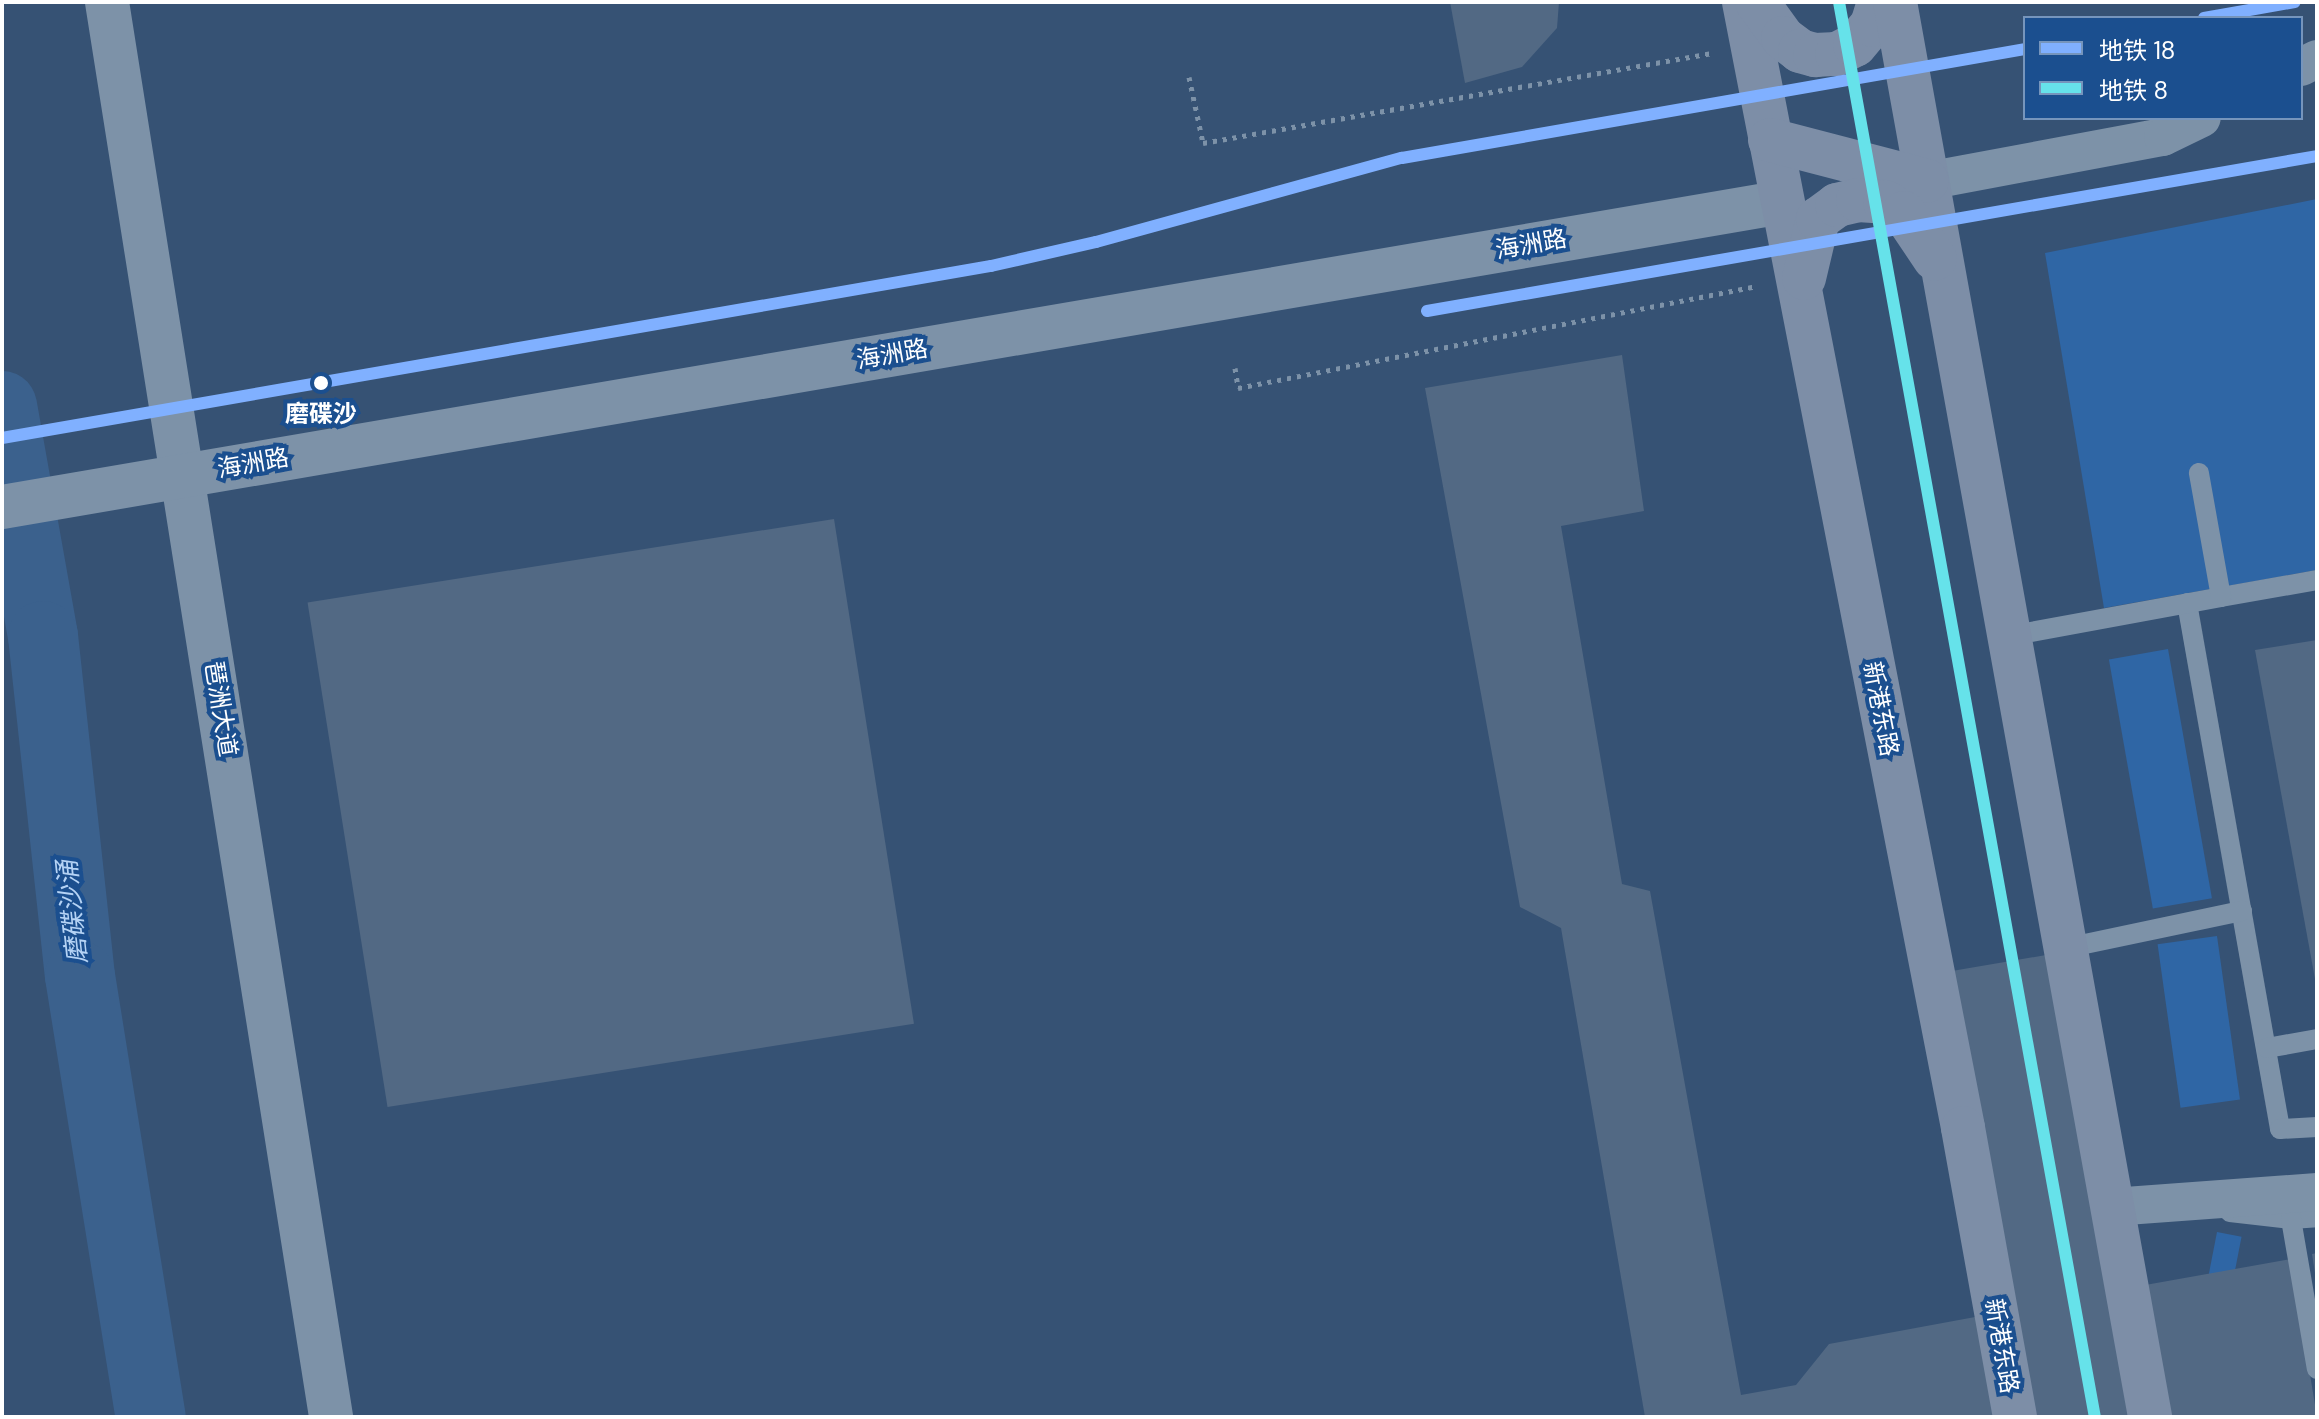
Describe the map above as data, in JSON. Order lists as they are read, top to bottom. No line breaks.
{"streets":{"main road":["新港东路"],"street":["海洲路","琶洲大道"]},"crossings":[["海洲路","琶洲大道"],["海洲路","新港东路"]],"water":["磨碟沙涌"],"places":["磨碟沙"],"lines":["metro line 18","metro line 8"],"legend":["地铁 18","地铁 8"]}
